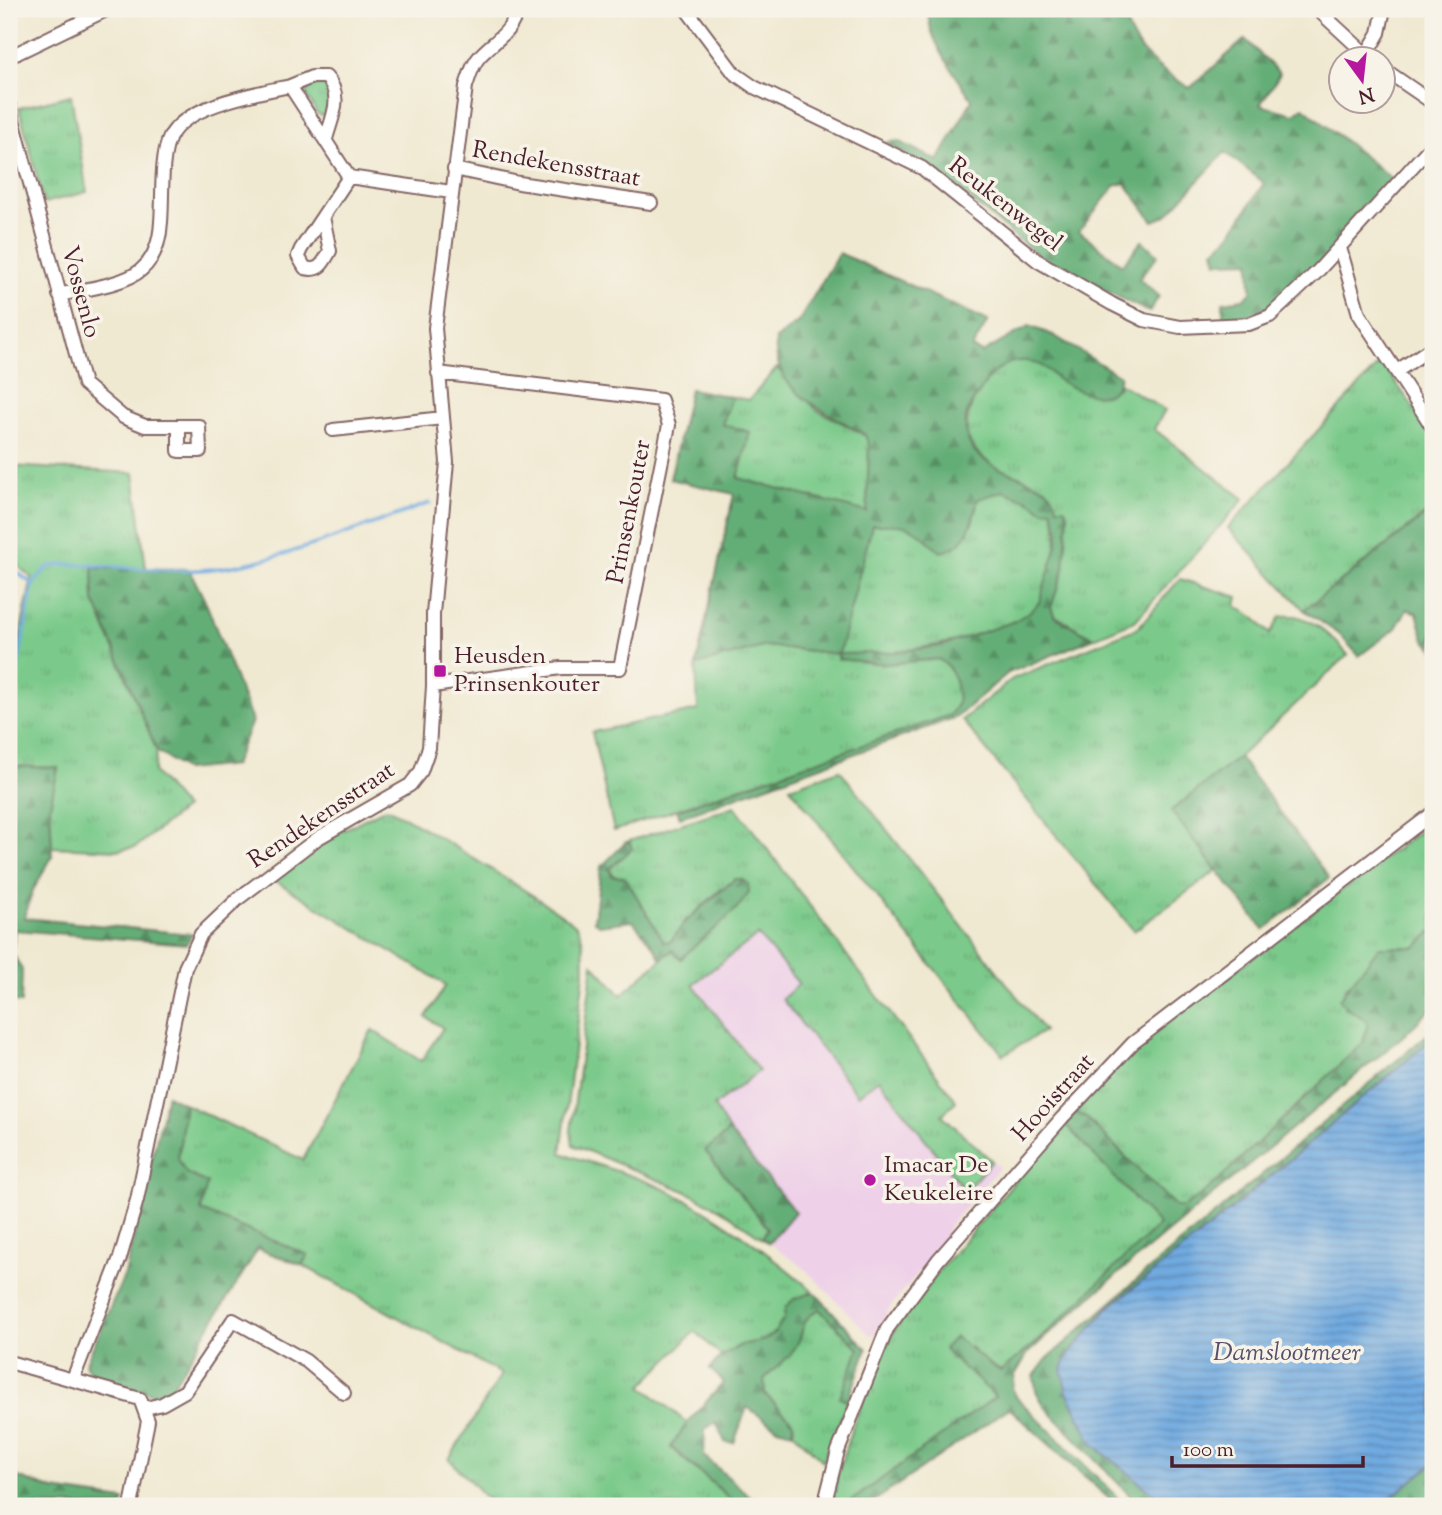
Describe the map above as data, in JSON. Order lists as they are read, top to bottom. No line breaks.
{"streets":{"street":["Rendekensstraat","Reukenwegel","Vossenlo","Prinsenkouter","Hooistraat"]},"crossings":[["Rendekensstraat","Prinsenkouter"]],"water":["Damslootmeer"],"places":{"transit":["Heusden Prinsenkouter"],"other":["Imacar De Keukeleire"]},"scale_bar":"100 m","north":"bottom"}
